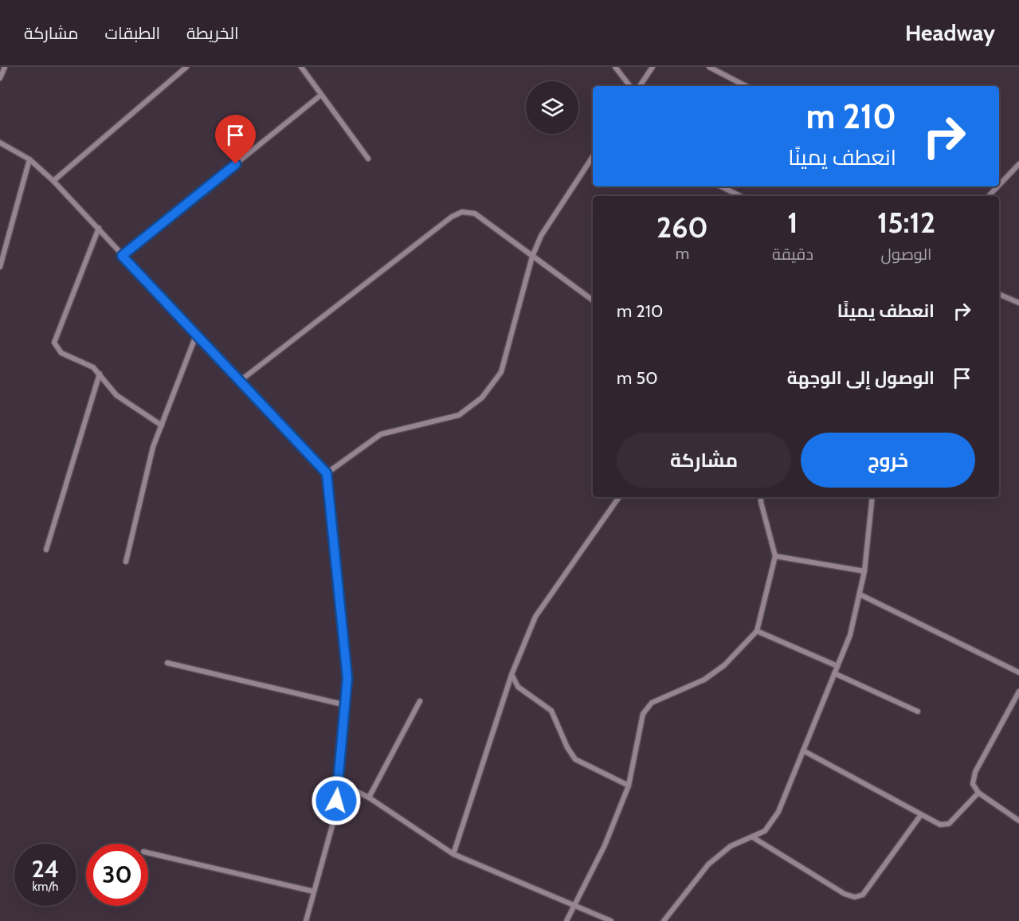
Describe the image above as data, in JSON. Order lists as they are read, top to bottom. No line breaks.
{"page":{"header":"Headway","nav":["الخريطة","الطبقات","مشاركة"],"turn":["210 m","انعطف يمينًا"],"eta":["15:12","الوصول","1","دقيقة","260","m"],"list":[{"name":"انعطف يمينًا","value":"210 m"},{"name":"الوصول إلى الوجهة","value":"50 m"}],"buttons":["خروج","مشاركة"],"speed":"24 km/h","limit":"30"}}
